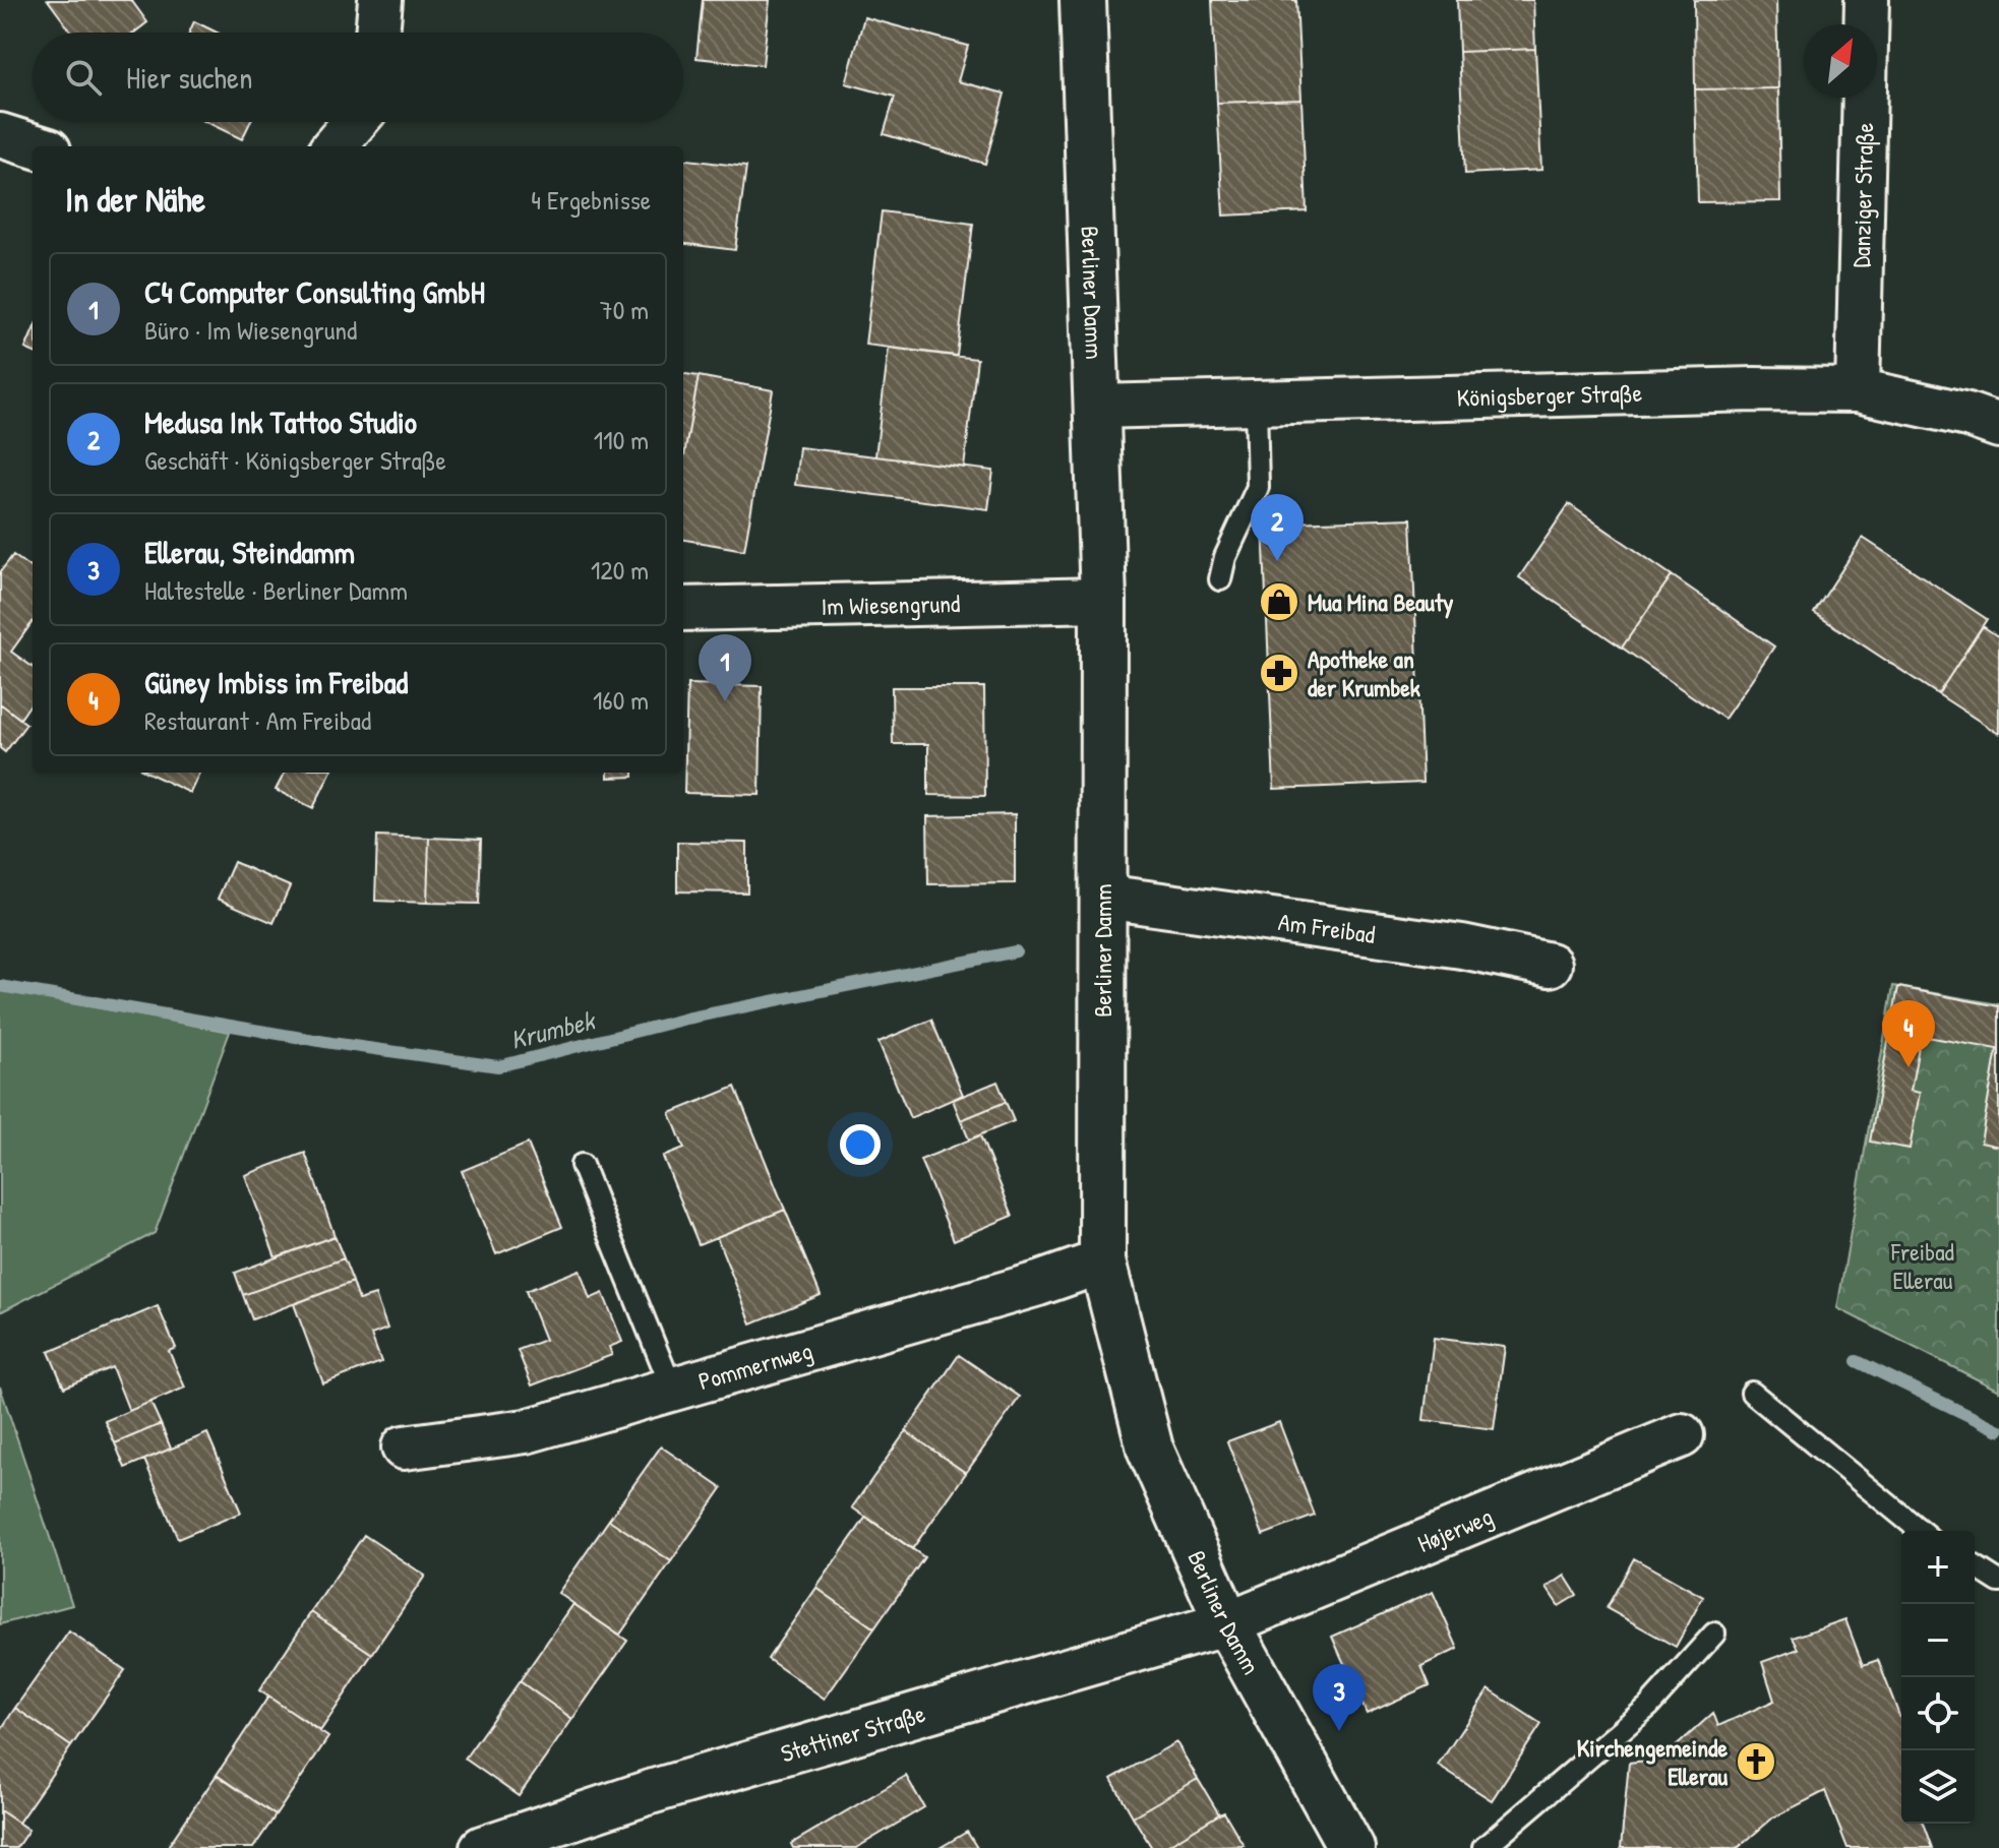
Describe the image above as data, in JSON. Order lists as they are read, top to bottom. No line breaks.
{"streets":{"main road":["Berliner Damm"],"street":["Danziger Straße","Königsberger Straße","Im Wiesengrund","Am Freibad","Pommernweg","Højerweg","Stettiner Straße"]},"crossings":[["Danziger Straße","Königsberger Straße"],["Berliner Damm","Königsberger Straße"],["Berliner Damm","Im Wiesengrund"],["Berliner Damm","Am Freibad"],["Berliner Damm","Pommernweg"],["Berliner Damm","Højerweg"],["Berliner Damm","Stettiner Straße"],["Højerweg","Stettiner Straße"]],"water":["Krumbek"],"parks":["Freibad Ellerau"],"places":{"shop":["Mua Mina Beauty"],"pharmacy":["Apotheke an der Krumbek"],"church":["Kirchengemeinde Ellerau"]},"north":"top right","page":{"search":"Hier suchen","heading":["In der Nähe","4 Ergebnisse"],"list":[{"mark":"1","name":"C4 Computer Consulting GmbH","note":"Büro · Im Wiesengrund","value":"70 m"},{"mark":"2","name":"Medusa Ink Tattoo Studio","note":"Geschäft · Königsberger Straße","value":"110 m"},{"mark":"3","name":"Ellerau, Steindamm","note":"Haltestelle · Berliner Damm","value":"120 m"},{"mark":"4","name":"Güney Imbiss im Freibad","note":"Restaurant · Am Freibad","value":"160 m"}],"pins":["2","1","4","3"],"map_buttons":["+","−"]}}
